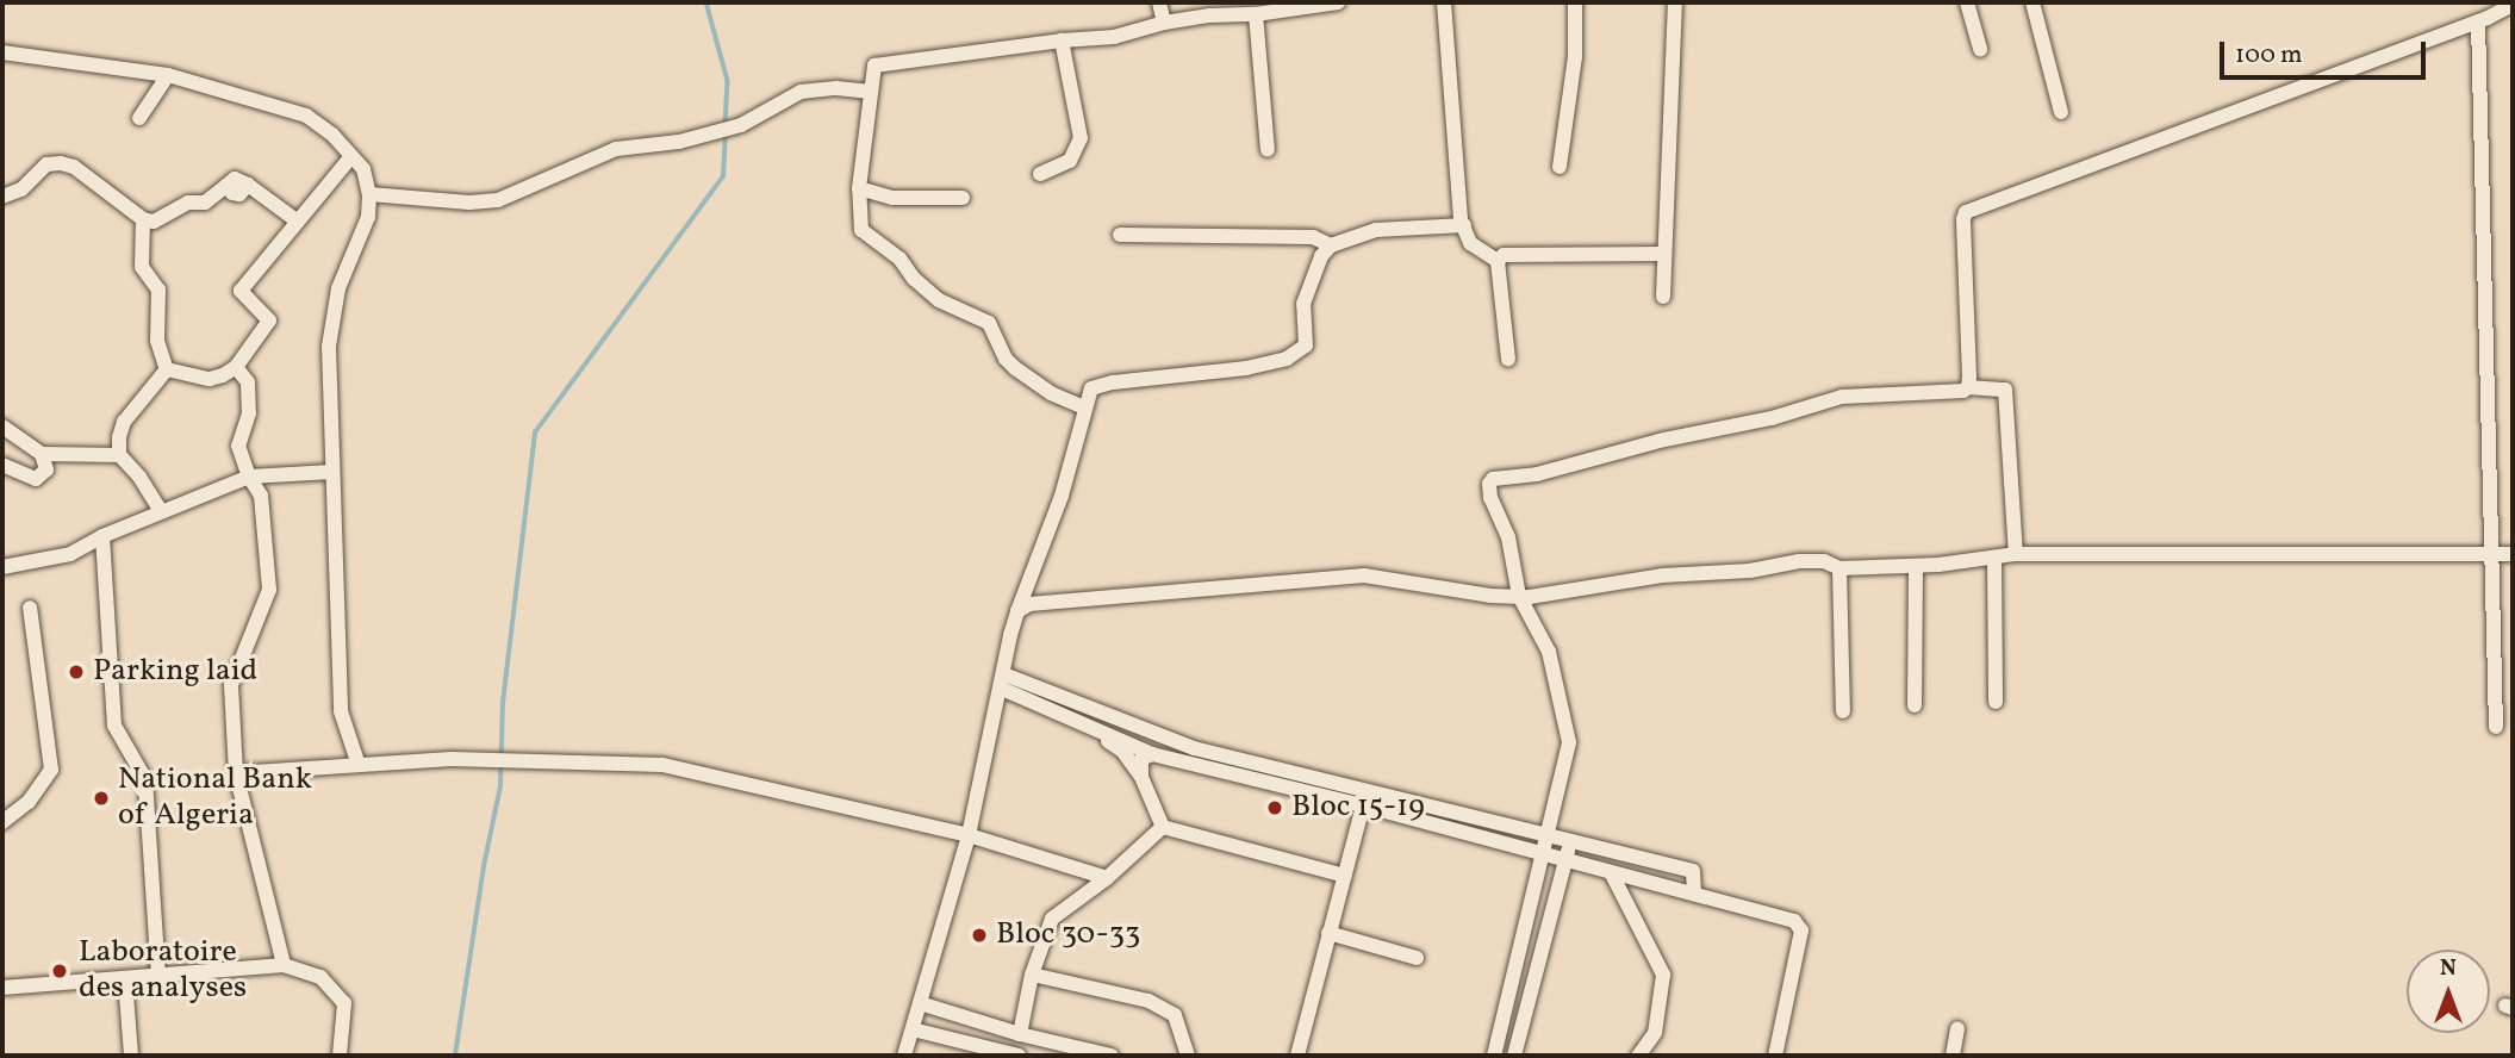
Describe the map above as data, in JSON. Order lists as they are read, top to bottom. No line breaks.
{"places":["Parking laid","National Bank of Algeria","Bloc 15-19","Bloc 30-33","Laboratoire des analyses"],"scale_bar":"100 m","north":"top"}
